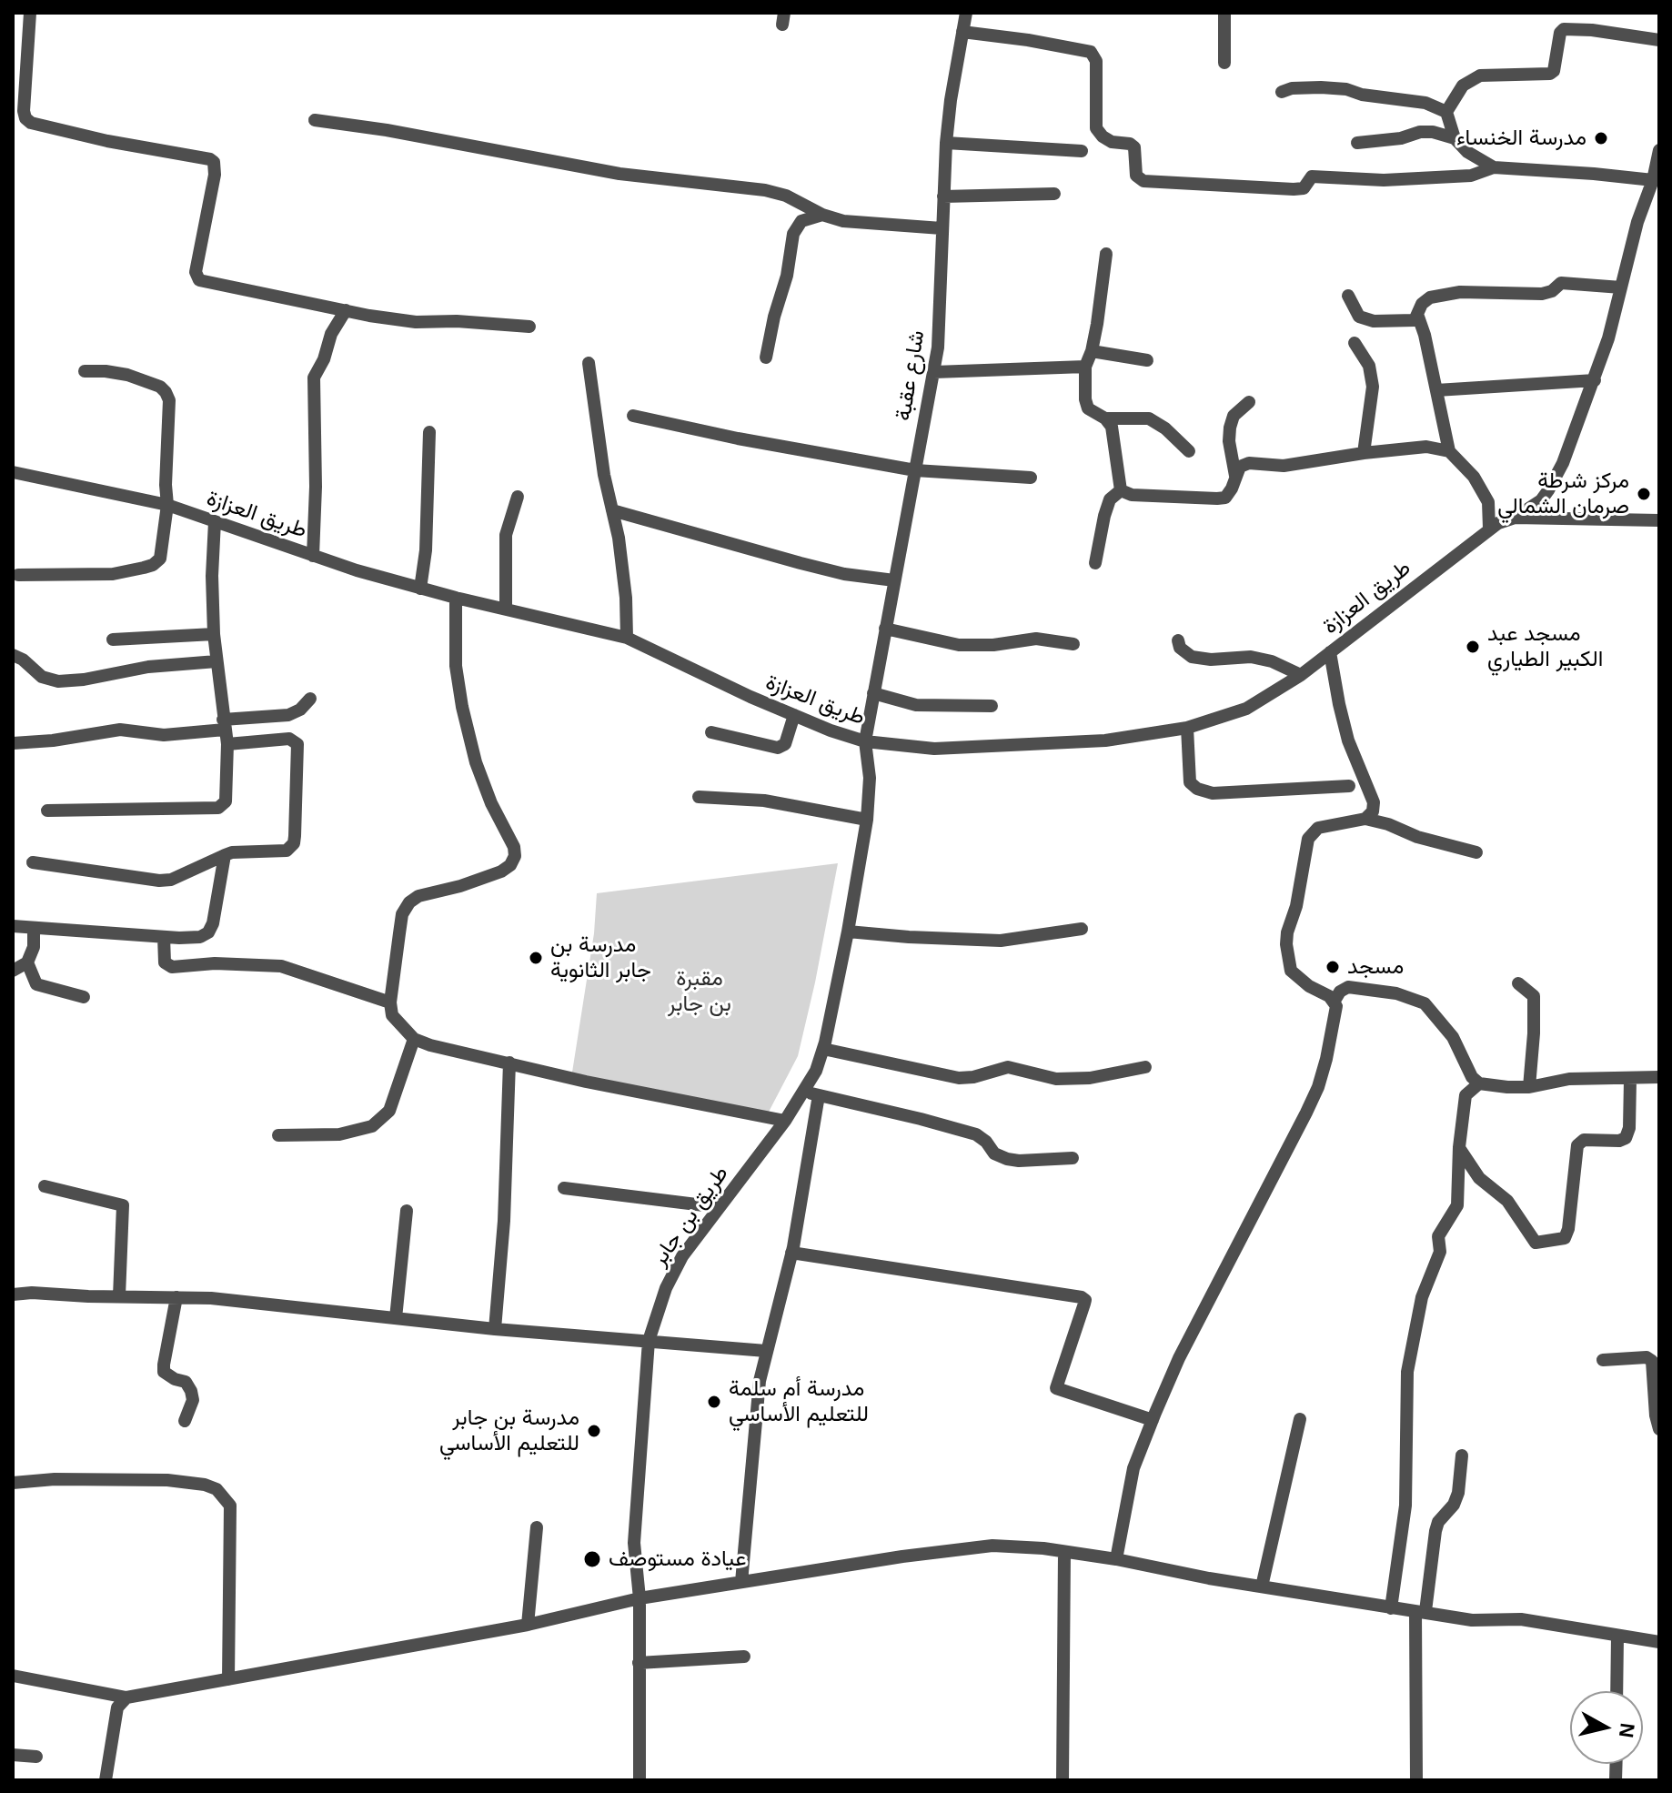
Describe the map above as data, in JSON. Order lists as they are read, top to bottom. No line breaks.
{"streets":{"street":["شارع عقبة","طريق العزازة","طريق بن جابر"]},"crossings":[["شارع عقبة","طريق العزازة"],["شارع عقبة","طريق بن جابر"],["طريق العزازة","طريق بن جابر"]],"parks":["مقبرة بن جابر"],"places":["مدرسة الخنساء","مركز شرطة صرمان الشمالي","مسجد عبد الكبير الطياري","مدرسة بن جابر الثانوية","مسجد","مدرسة أم سلمة للتعليم الأساسي","مدرسة بن جابر للتعليم الأساسي","عيادة مستوصف"],"north":"right"}
